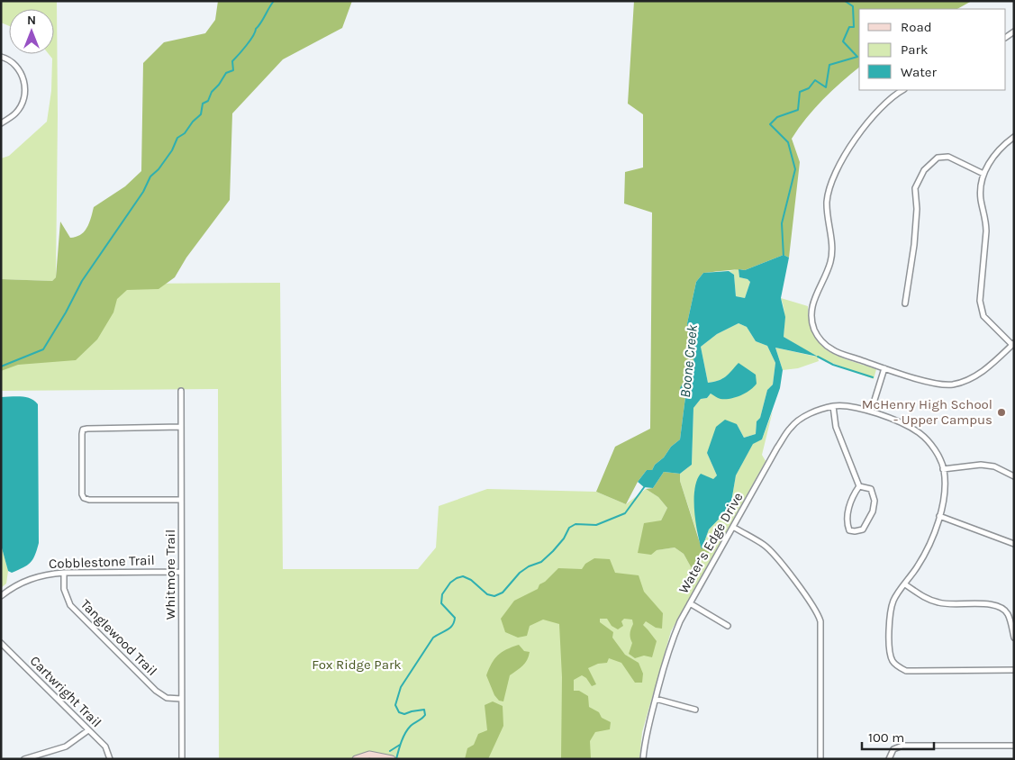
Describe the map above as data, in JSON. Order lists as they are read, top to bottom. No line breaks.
{"streets":{"street":["Water’s Edge Drive","Cobblestone Trail","Whitmore Trail","Tanglewood Trail","Cartwright Trail"]},"crossings":[["Cobblestone Trail","Whitmore Trail"],["Cobblestone Trail","Tanglewood Trail"],["Whitmore Trail","Tanglewood Trail"]],"water":["Boone Creek"],"parks":["Fox Ridge Park"],"places":["McHenry High School - Upper Campus"],"legend":["Road","Park","Water"],"scale_bar":"100 m","north":"top"}
